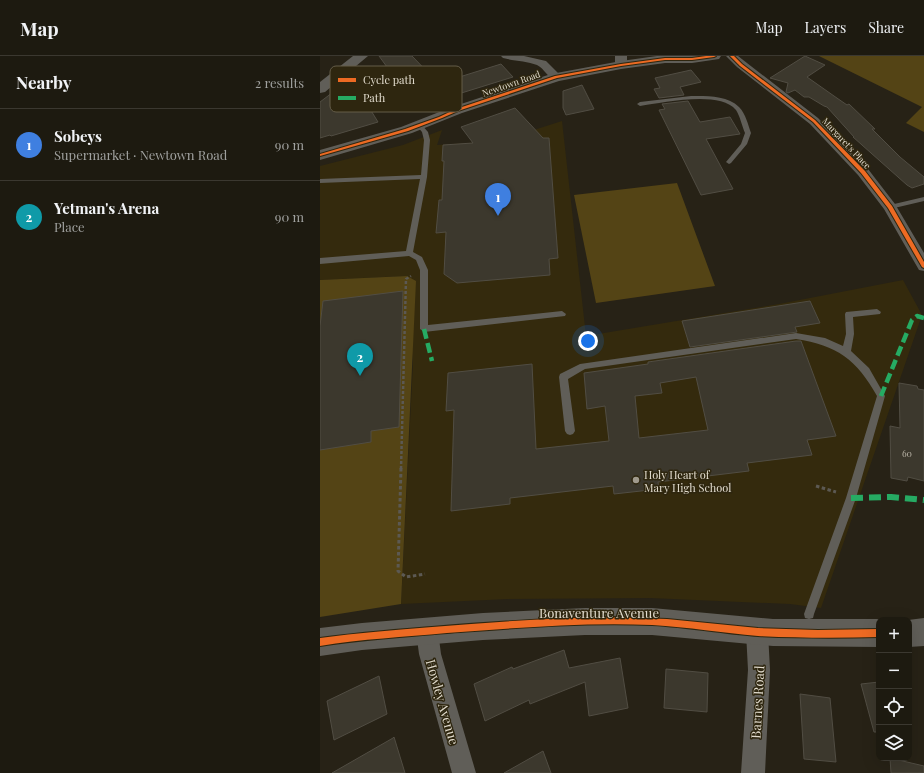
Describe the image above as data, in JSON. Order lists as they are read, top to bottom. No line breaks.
{"streets":{"street":["Newtown Road","Margaret's Place","Bonaventure Avenue","Howley Avenue","Barnes Road"]},"crossings":[["Bonaventure Avenue","Howley Avenue"],["Bonaventure Avenue","Barnes Road"]],"places":["Holy Heart of Mary High School"],"house_numbers":["60"],"legend":["Cycle path","Path"],"page":{"header":"Map","nav":["Map","Layers","Share"],"heading":["Nearby","2 results"],"list":[{"mark":"1","name":"Sobeys","note":"Supermarket · Newtown Road","value":"90 m"},{"mark":"2","name":"Yetman's Arena","note":"Place","value":"90 m"}],"pins":["1","2"],"map_buttons":["+","−"]}}
